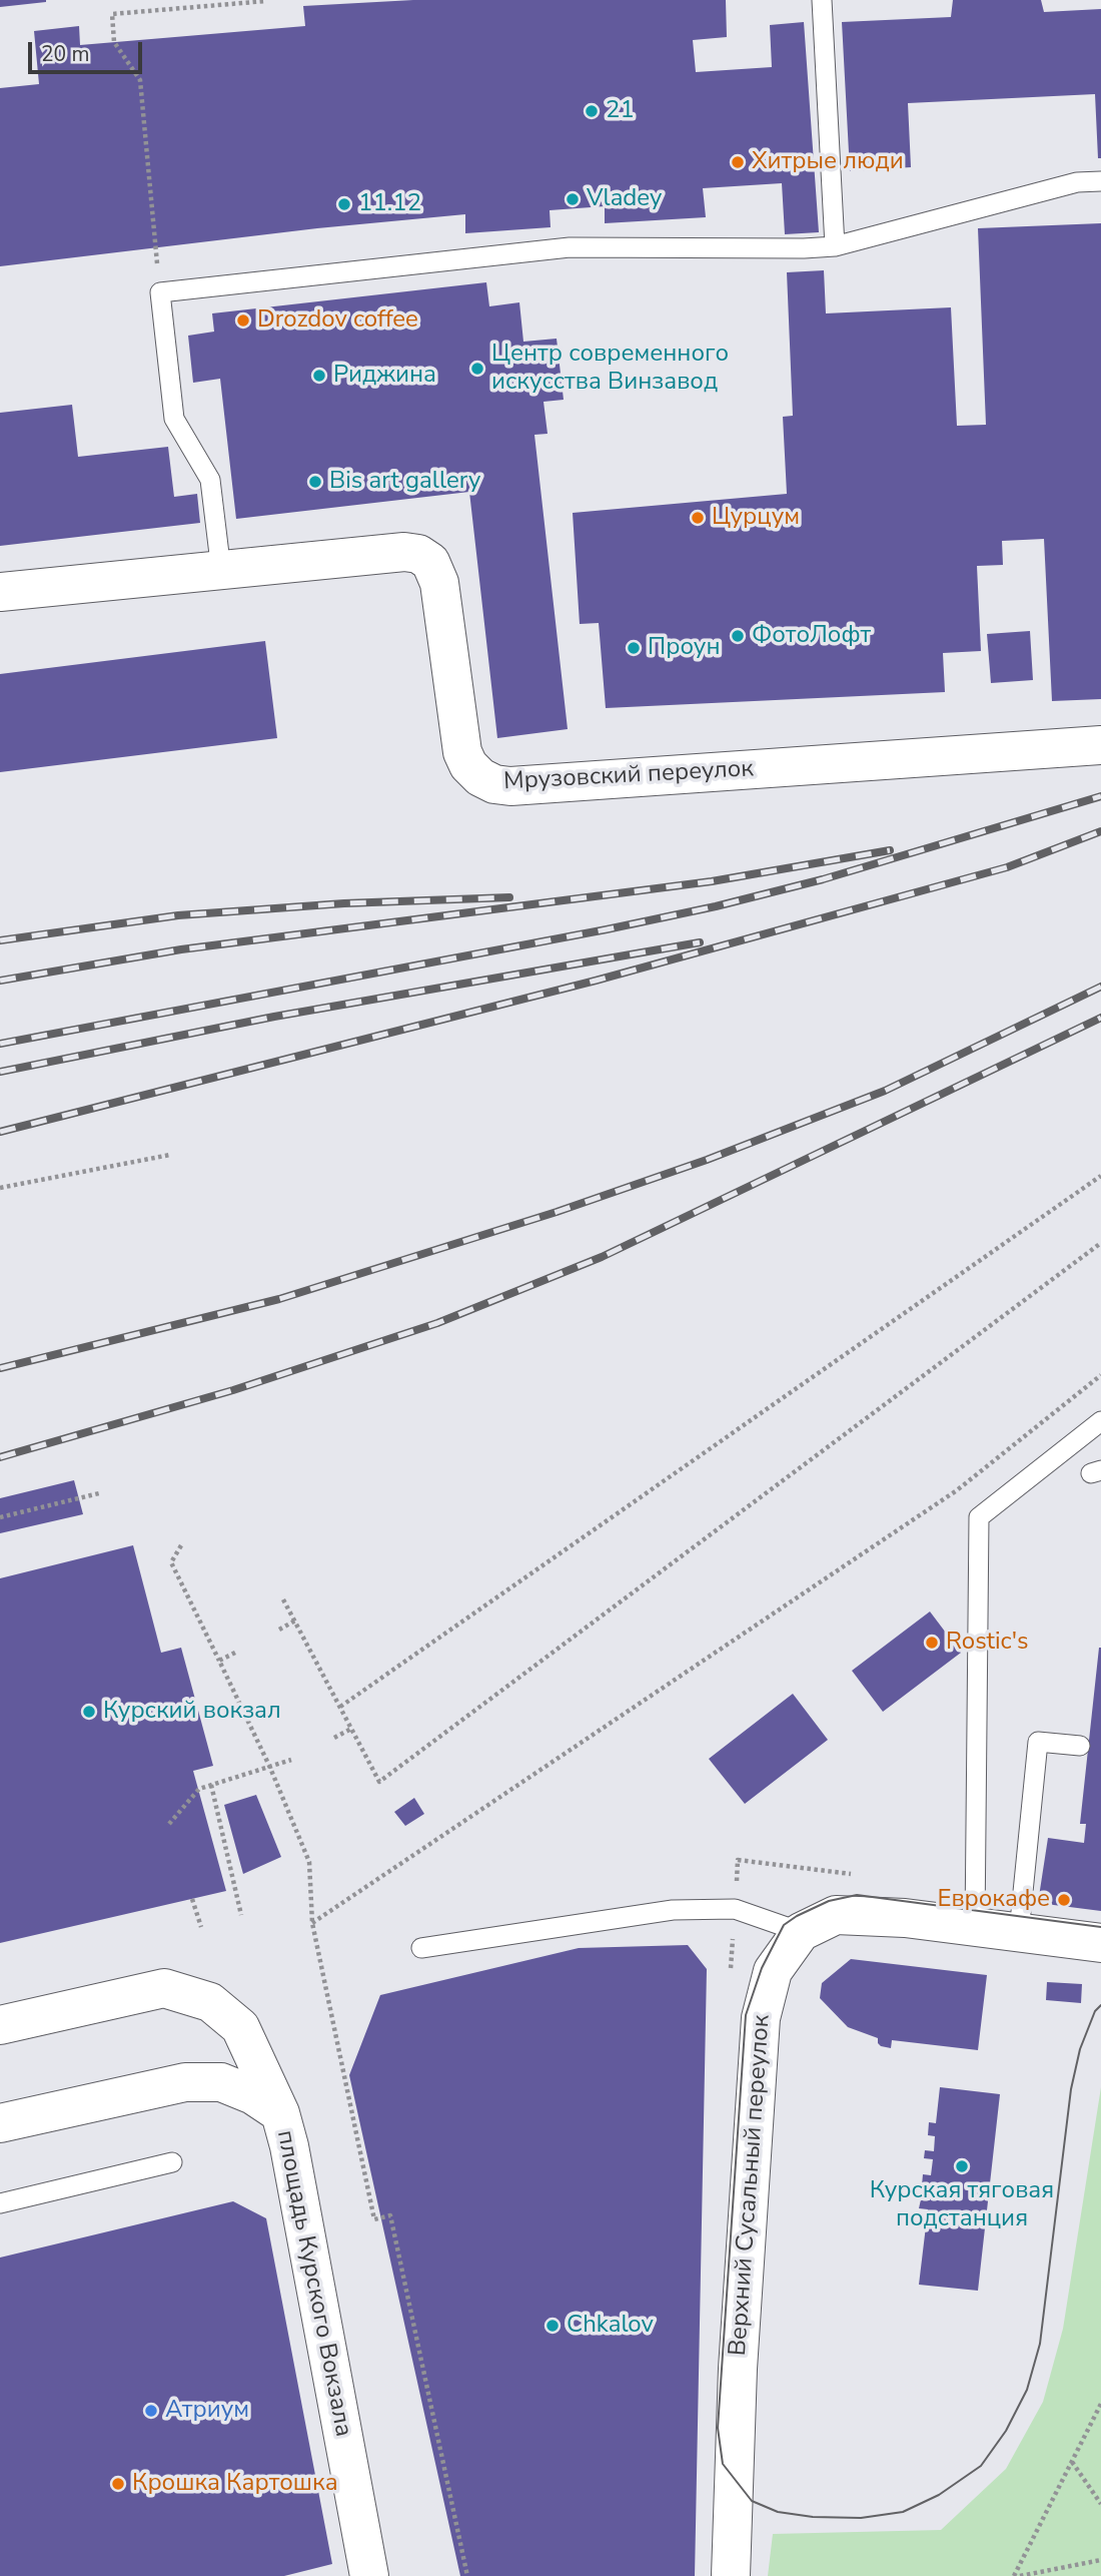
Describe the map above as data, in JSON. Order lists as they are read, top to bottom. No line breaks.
{"streets":{"street":["Мрузовский переулок","Верхний Сусальный переулок","площадь Курского Вокзала"]},"places":["21","Хитрые люди","Vladey","11.12","Drozdov coffee","Центр современного искусства Винзавод","Риджина","Bis art gallery","Цурцум","ФотоЛофт","Проун","Rostic's","Курский вокзал","Еврокафе","Курская тяговая подстанция","Chkalov","Атриум","Крошка Картошка"],"scale_bar":"20 m"}
